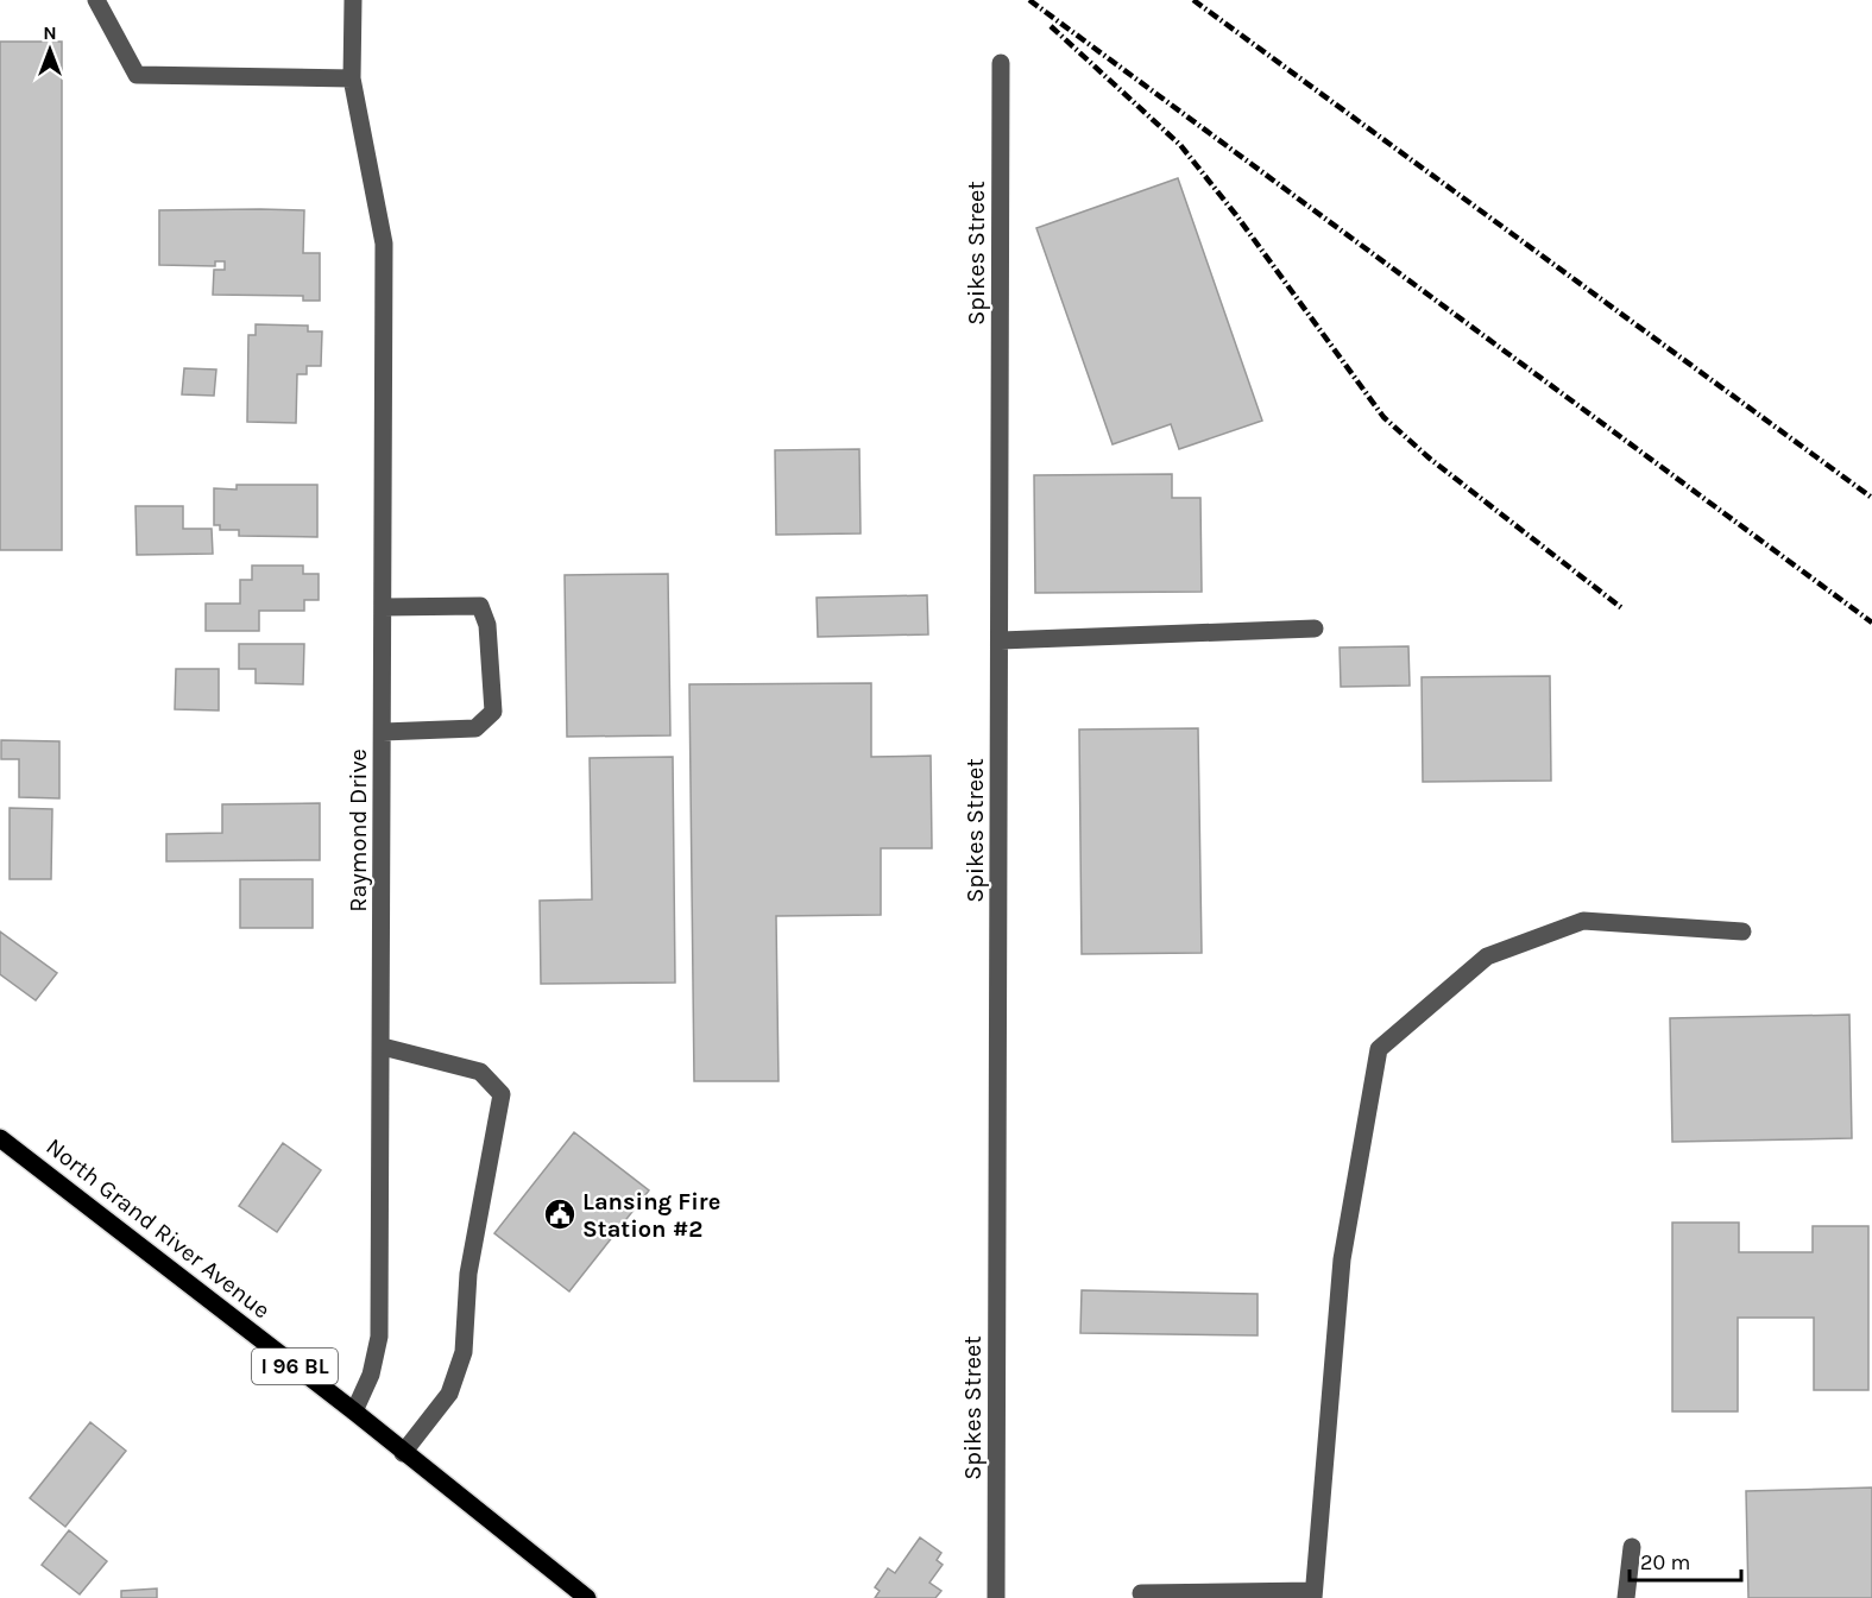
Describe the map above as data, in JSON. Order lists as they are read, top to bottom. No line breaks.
{"streets":{"main road":["North Grand River Avenue","I 96 BL"],"street":["Spikes Street","Raymond Drive"]},"crossings":[["Raymond Drive","North Grand River Avenue"]],"places":{"public building":["Lansing Fire Station #2"]},"scale_bar":"20 m","north":"top"}
